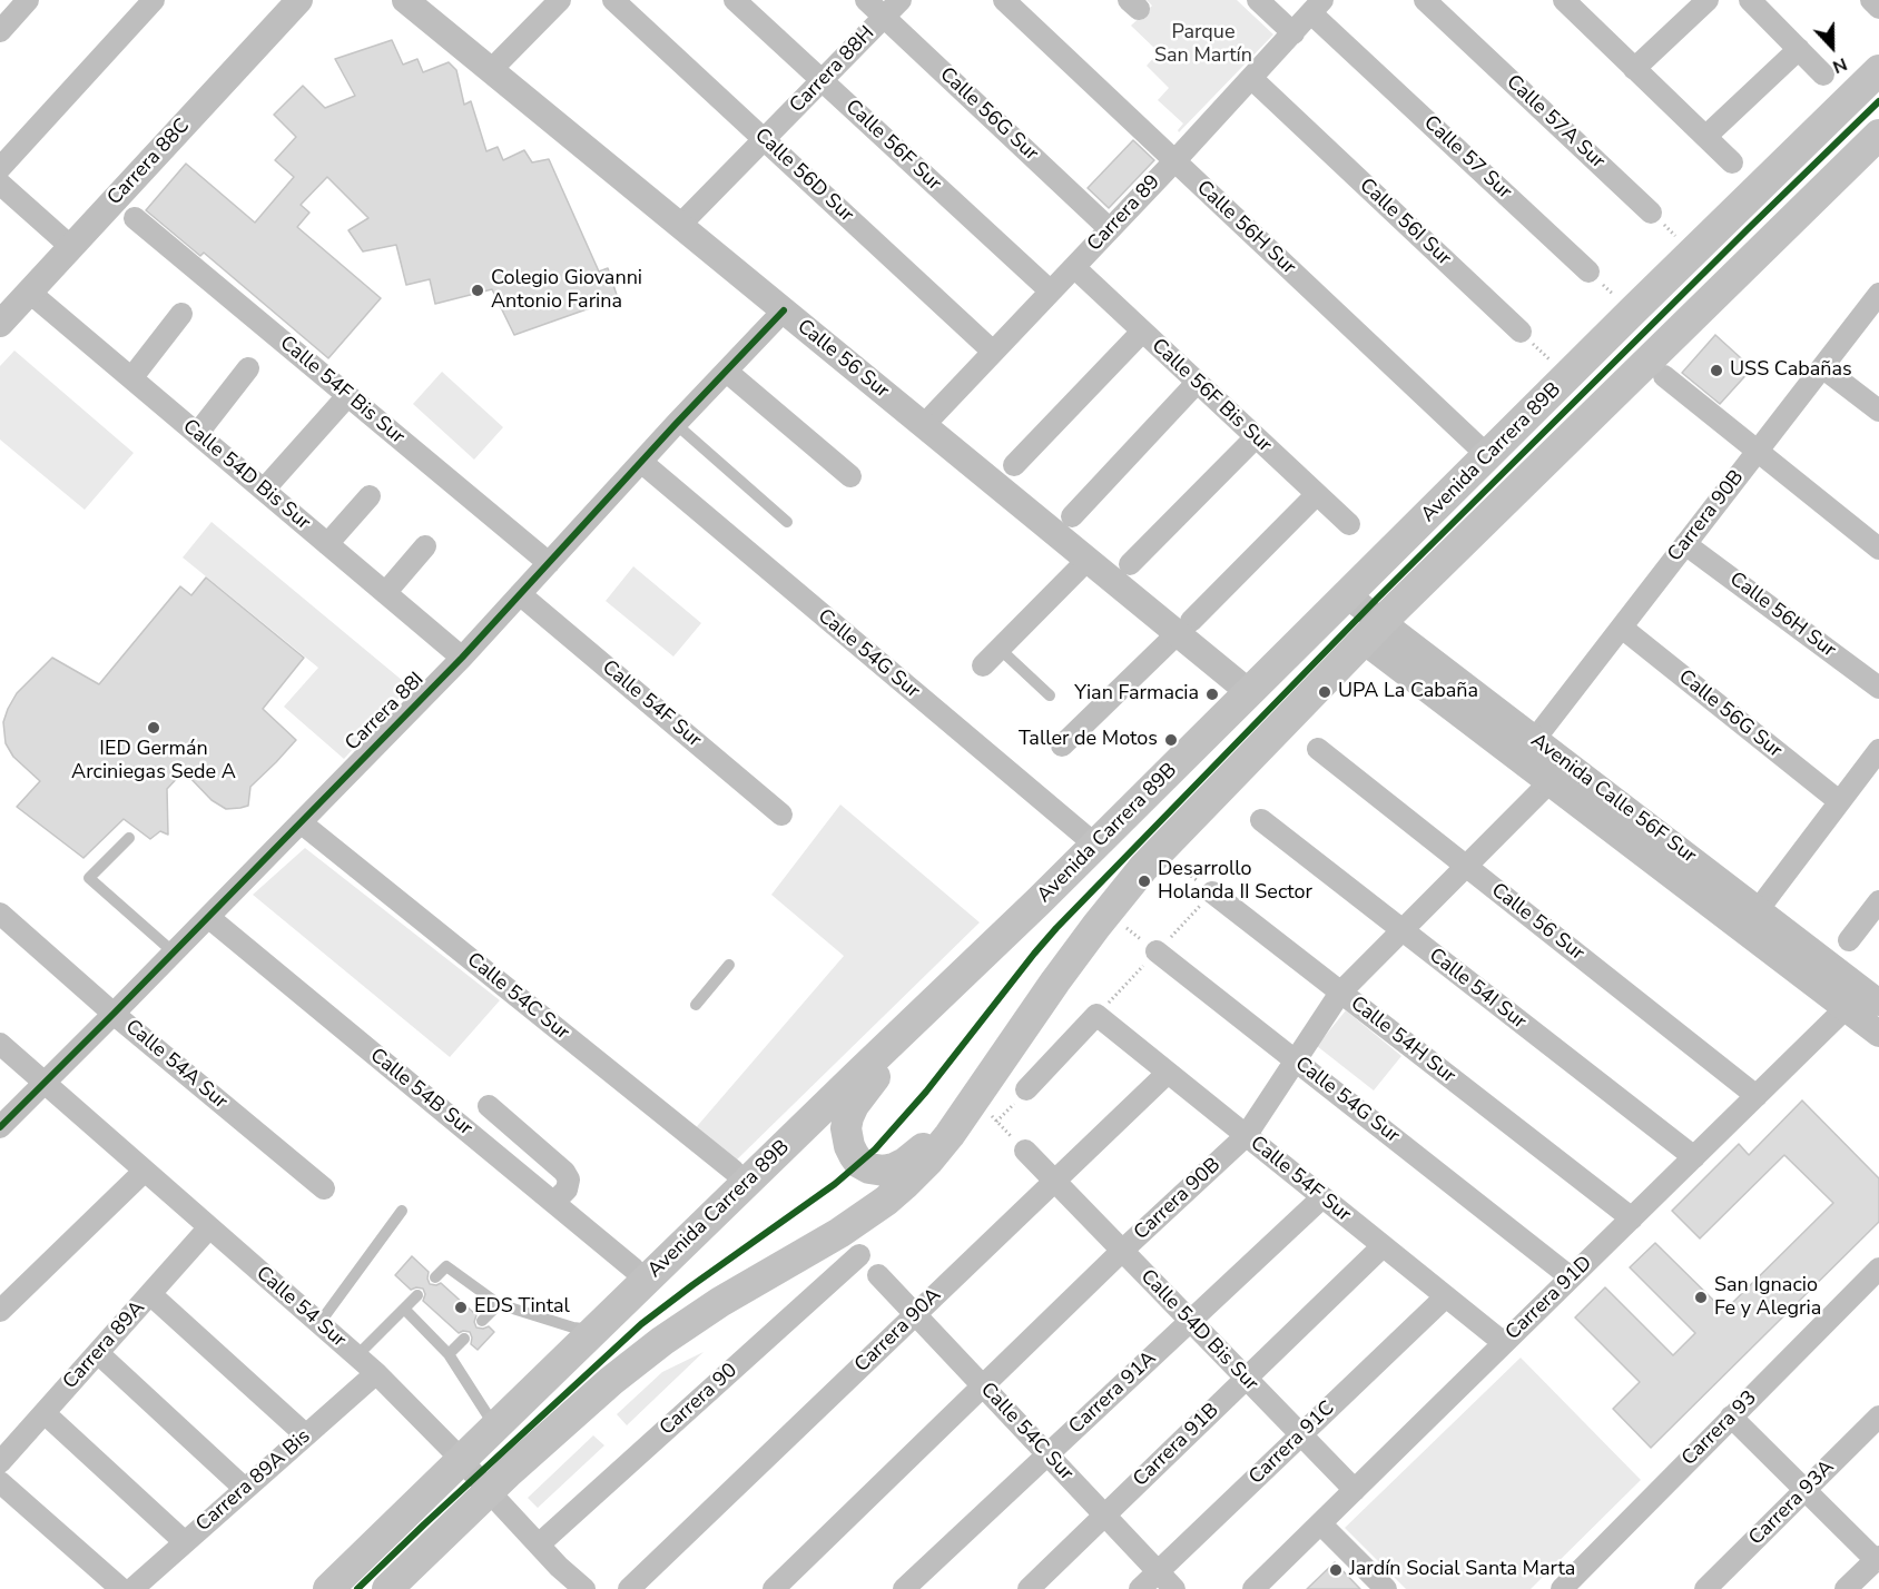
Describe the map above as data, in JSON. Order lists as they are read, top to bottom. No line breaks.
{"streets":{"main road":["Avenida Carrera 89B"],"street":["Carrera 88H","Calle 56G Sur","Calle 57A Sur","Calle 56F Sur","Calle 57 Sur","Carrera 88C","Calle 56D Sur","Carrera 89","Calle 56I Sur","Calle 56H Sur","Calle 56 Sur","Calle 54F Bis Sur","Calle 56F Bis Sur","Calle 54D Bis Sur","Carrera 90B","Calle 54G Sur","Calle 54F Sur","Carrera 88I","Avenida Calle 56F Sur","Calle 54I Sur","Calle 54C Sur","Calle 54H Sur","Calle 54A Sur","Calle 54B Sur","Carrera 91D","Calle 54 Sur","Carrera 90A","Carrera 89A","Carrera 91A","Carrera 90","Carrera 93","Carrera 91C","Carrera 91B","Carrera 89A Bis","Carrera 93A"]},"crossings":[["Carrera 88H","Calle 56G Sur"],["Carrera 88H","Calle 56F Sur"],["Carrera 88H","Calle 56D Sur"],["Carrera 88H","Calle 56 Sur"],["Calle 56G Sur","Carrera 89"],["Calle 56G Sur","Carrera 90B"],["Calle 56F Sur","Carrera 89"],["Calle 57 Sur","Carrera 89"],["Carrera 88C","Calle 54D Bis Sur"],["Calle 56D Sur","Carrera 89"],["Carrera 89","Calle 56I Sur"],["Carrera 89","Calle 56H Sur"],["Carrera 89","Calle 56 Sur"],["Carrera 89","Calle 56F Bis Sur"],["Calle 56H Sur","Avenida Carrera 89B"],["Calle 56H Sur","Carrera 90B"],["Calle 56 Sur","Avenida Carrera 89B"],["Calle 56 Sur","Carrera 90B"],["Calle 56 Sur","Carrera 88I"],["Calle 56 Sur","Carrera 91D"],["Calle 54F Bis Sur","Carrera 88I"],["Avenida Carrera 89B","Calle 54G Sur"],["Avenida Carrera 89B","Avenida Calle 56F Sur"],["Avenida Carrera 89B","Calle 54 Sur"],["Calle 54D Bis Sur","Carrera 90B"],["Calle 54D Bis Sur","Carrera 88I"],["Calle 54D Bis Sur","Carrera 91D"],["Calle 54D Bis Sur","Carrera 90A"],["Calle 54D Bis Sur","Carrera 91A"],["Calle 54D Bis Sur","Carrera 91C"],["Calle 54D Bis Sur","Carrera 91B"],["Carrera 90B","Calle 54G Sur"],["Carrera 90B","Calle 54F Sur"],["Carrera 90B","Avenida Calle 56F Sur"],["Carrera 90B","Calle 54I Sur"],["Carrera 90B","Calle 54C Sur"],["Carrera 90B","Calle 54H Sur"],["Calle 54G Sur","Carrera 88I"],["Calle 54G Sur","Carrera 91D"],["Calle 54F Sur","Carrera 88I"],["Calle 54F Sur","Carrera 91D"],["Calle 54F Sur","Carrera 90A"],["Calle 54F Sur","Carrera 91A"],["Calle 54F Sur","Carrera 91C"],["Calle 54F Sur","Carrera 91B"],["Carrera 88I","Calle 54C Sur"],["Carrera 88I","Calle 54A Sur"],["Carrera 88I","Calle 54B Sur"],["Carrera 88I","Calle 54 Sur"],["Avenida Calle 56F Sur","Carrera 91D"],["Calle 54I Sur","Carrera 91D"],["Calle 54C Sur","Carrera 90A"],["Calle 54C Sur","Carrera 91A"],["Calle 54C Sur","Carrera 91C"],["Calle 54C Sur","Carrera 91B"],["Calle 54H Sur","Carrera 91D"],["Calle 54 Sur","Carrera 89A"],["Calle 54 Sur","Carrera 90"],["Calle 54 Sur","Carrera 89A Bis"]],"parks":["Parque San Martín"],"places":["Colegio Giovanni Antonio Farina","USS Cabañas","UPA La Cabaña","Yian Farmacia","IED Germán Arciniegas Sede A","Taller de Motos","Desarrollo Holanda II Sector","San Ignacio Fe y Alegria","EDS Tintal","Jardín Social Santa Marta"],"north":"bottom"}
